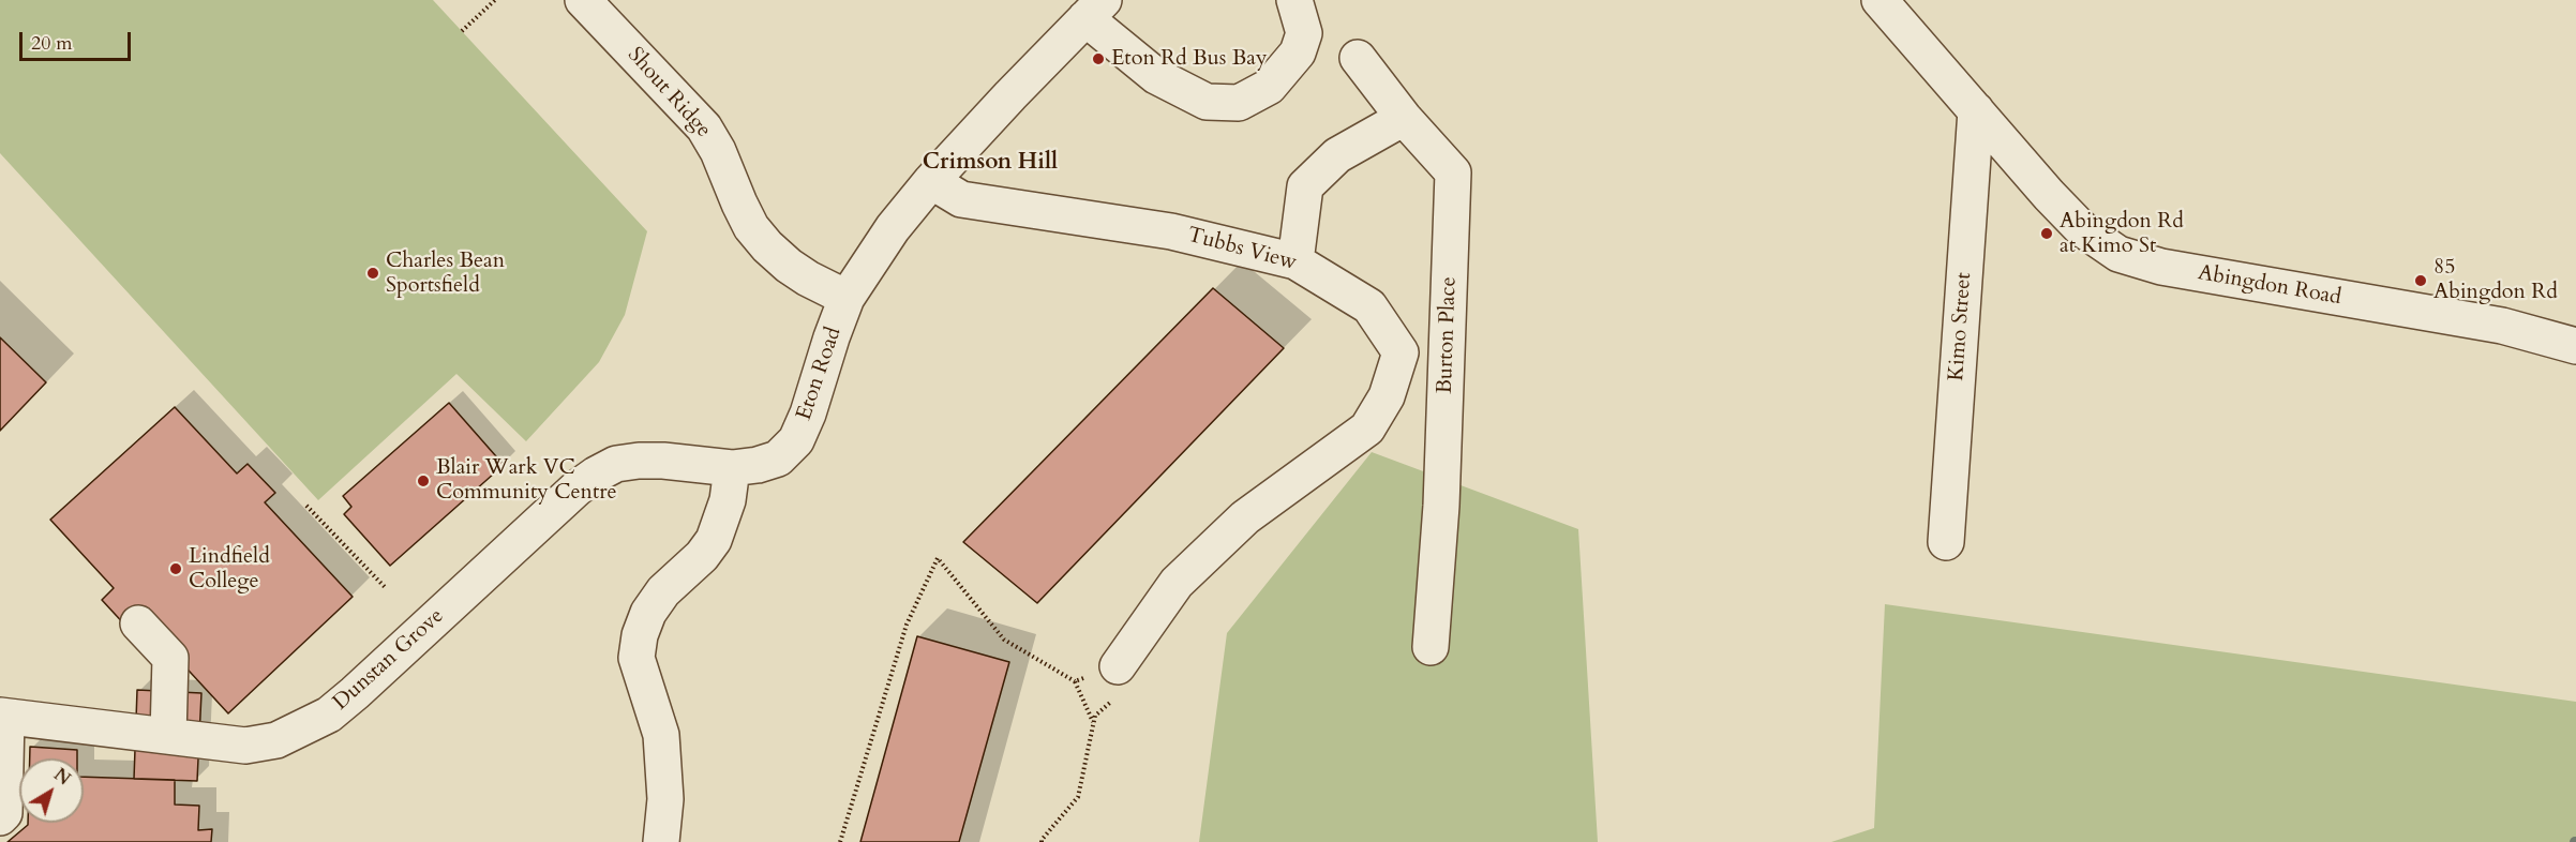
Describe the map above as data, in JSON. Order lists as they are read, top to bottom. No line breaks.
{"streets":{"street":["Shout Ridge","Tubbs View","Abingdon Road","Kimo Street","Burton Place","Eton Road","Dunstan Grove"]},"crossings":[["Shout Ridge","Eton Road"],["Tubbs View","Eton Road"],["Abingdon Road","Kimo Street"],["Eton Road","Dunstan Grove"]],"districts":["Crimson Hill"],"places":["Eton Rd Bus Bay","Abingdon Rd at Kimo St","Charles Bean Sportsfield","85 Abingdon Rd","Blair Wark VC Community Centre","Lindfield College"],"scale_bar":"20 m","north":"top right"}
